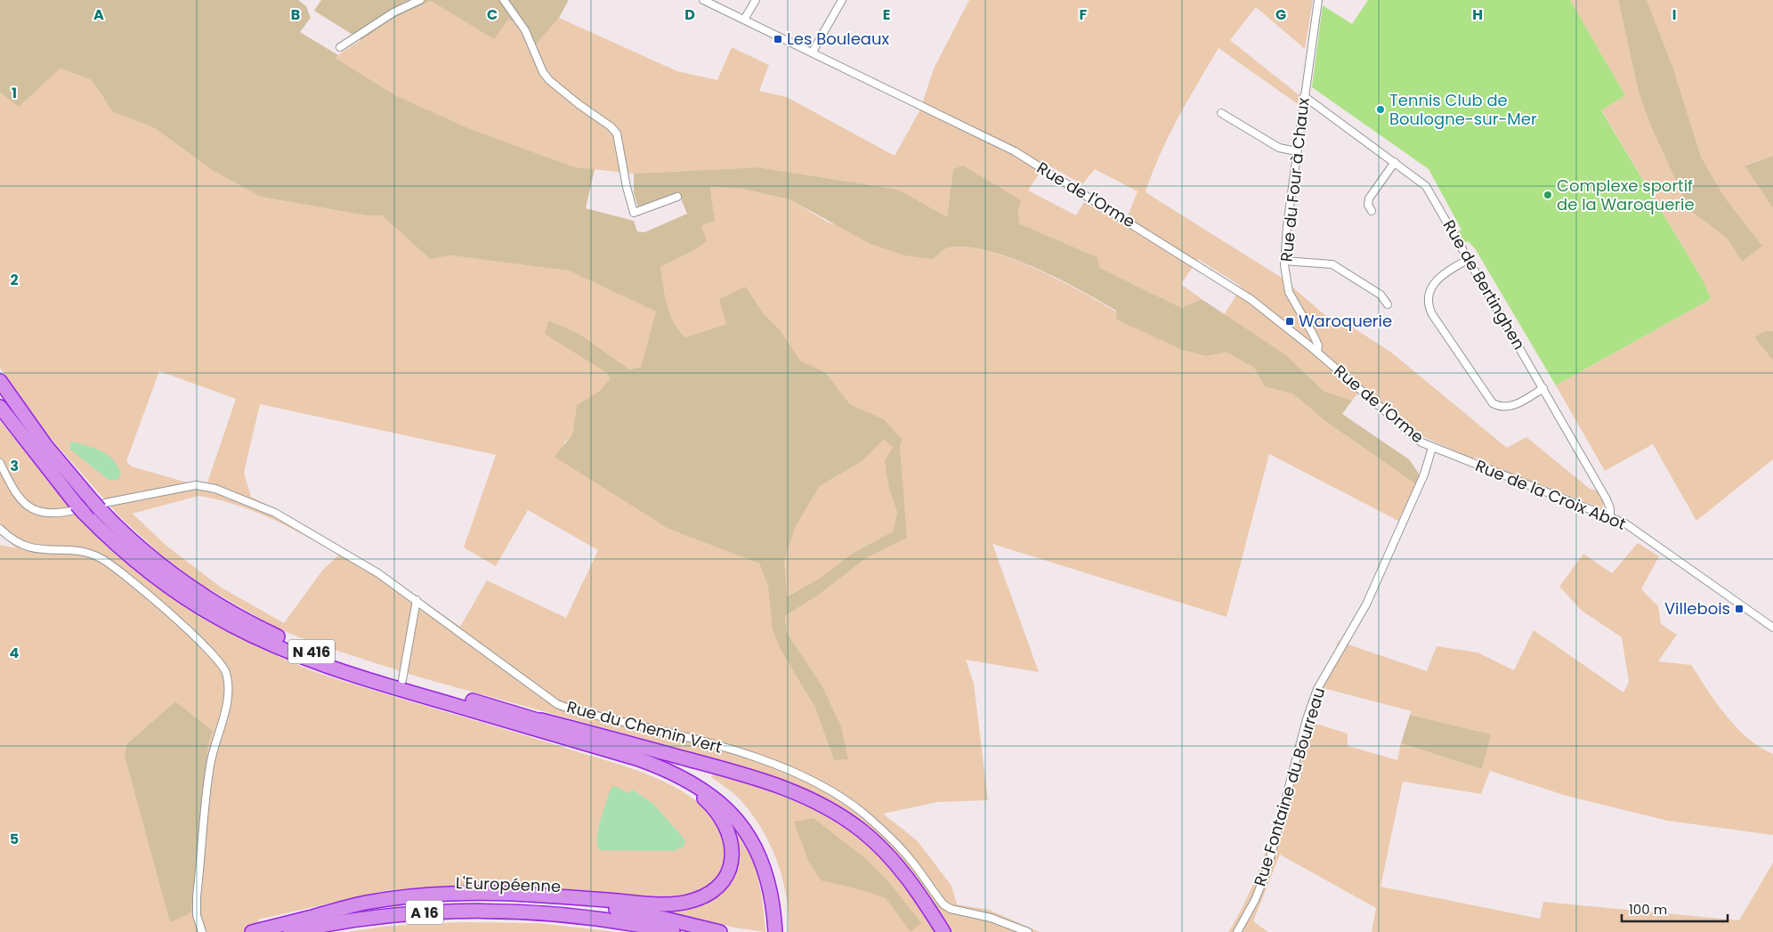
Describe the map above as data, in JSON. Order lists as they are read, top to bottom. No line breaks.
{"streets":{"highway":["N 416","L'Européenne","A 16"],"street":["Rue du Four à Chaux","Rue de l'Orme","Rue de Bertinghen","Rue de la Croix Abot","Rue du Chemin Vert","Rue Fontaine du Bourreau"]},"crossings":[["Rue du Four à Chaux","Rue de l'Orme"],["Rue du Four à Chaux","Rue de Bertinghen"],["Rue de l'Orme","Rue de la Croix Abot"],["Rue de l'Orme","Rue Fontaine du Bourreau"],["Rue de Bertinghen","Rue de la Croix Abot"],["Rue de la Croix Abot","Rue Fontaine du Bourreau"],["N 416","Rue du Chemin Vert"],["L'Européenne","A 16"]],"places":{"transit":["Les Bouleaux","Waroquerie","Villebois"],"other":["Tennis Club de Boulogne-sur-Mer","Complexe sportif de la Waroquerie"]},"scale_bar":"100 m","grid":{"columns":["A","B","C","D","E","F","G","H","I"],"rows":["1","2","3","4","5"]}}
